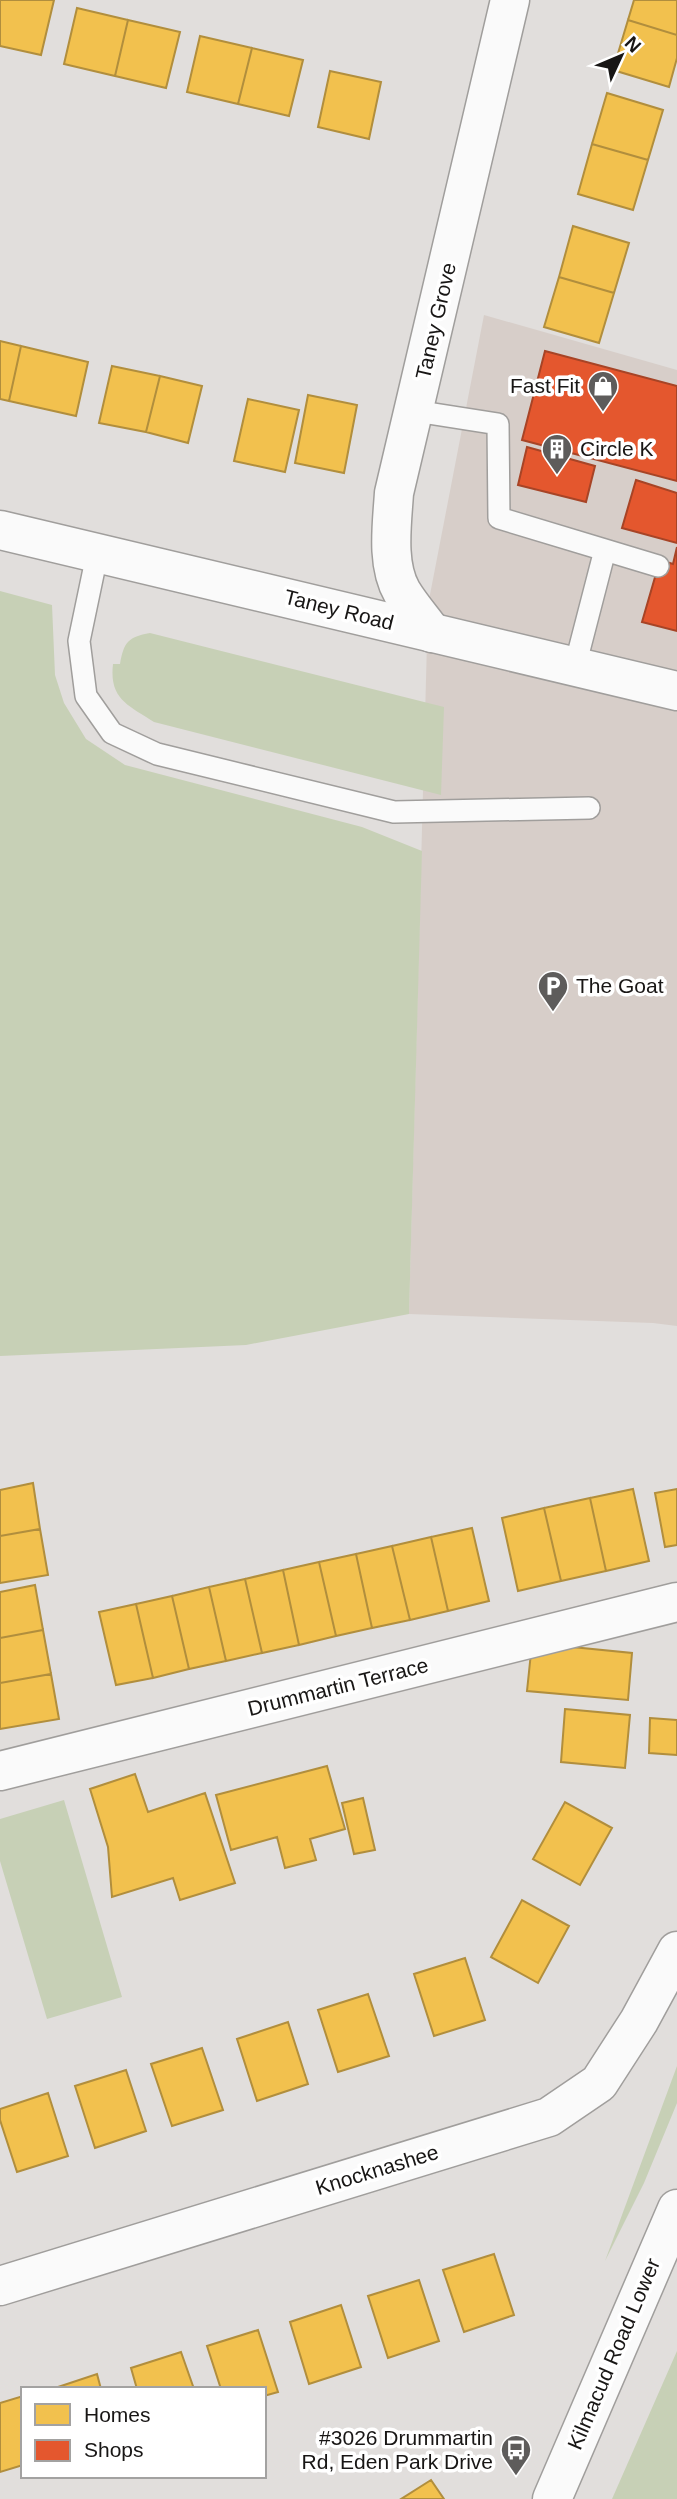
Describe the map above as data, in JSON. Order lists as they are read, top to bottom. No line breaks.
{"streets":{"street":["Taney Grove","Taney Road","Drummartin Terrace","Knocknashee","Kilmacud Road Lower"]},"crossings":[["Taney Grove","Taney Road"]],"places":{"shop":["Fast Fit"],"building":["Circle K"],"parking":["The Goat"],"bus stop":["#3026 Drummartin Rd, Eden Park Drive"]},"legend":["Homes","Shops"],"north":"top right"}
